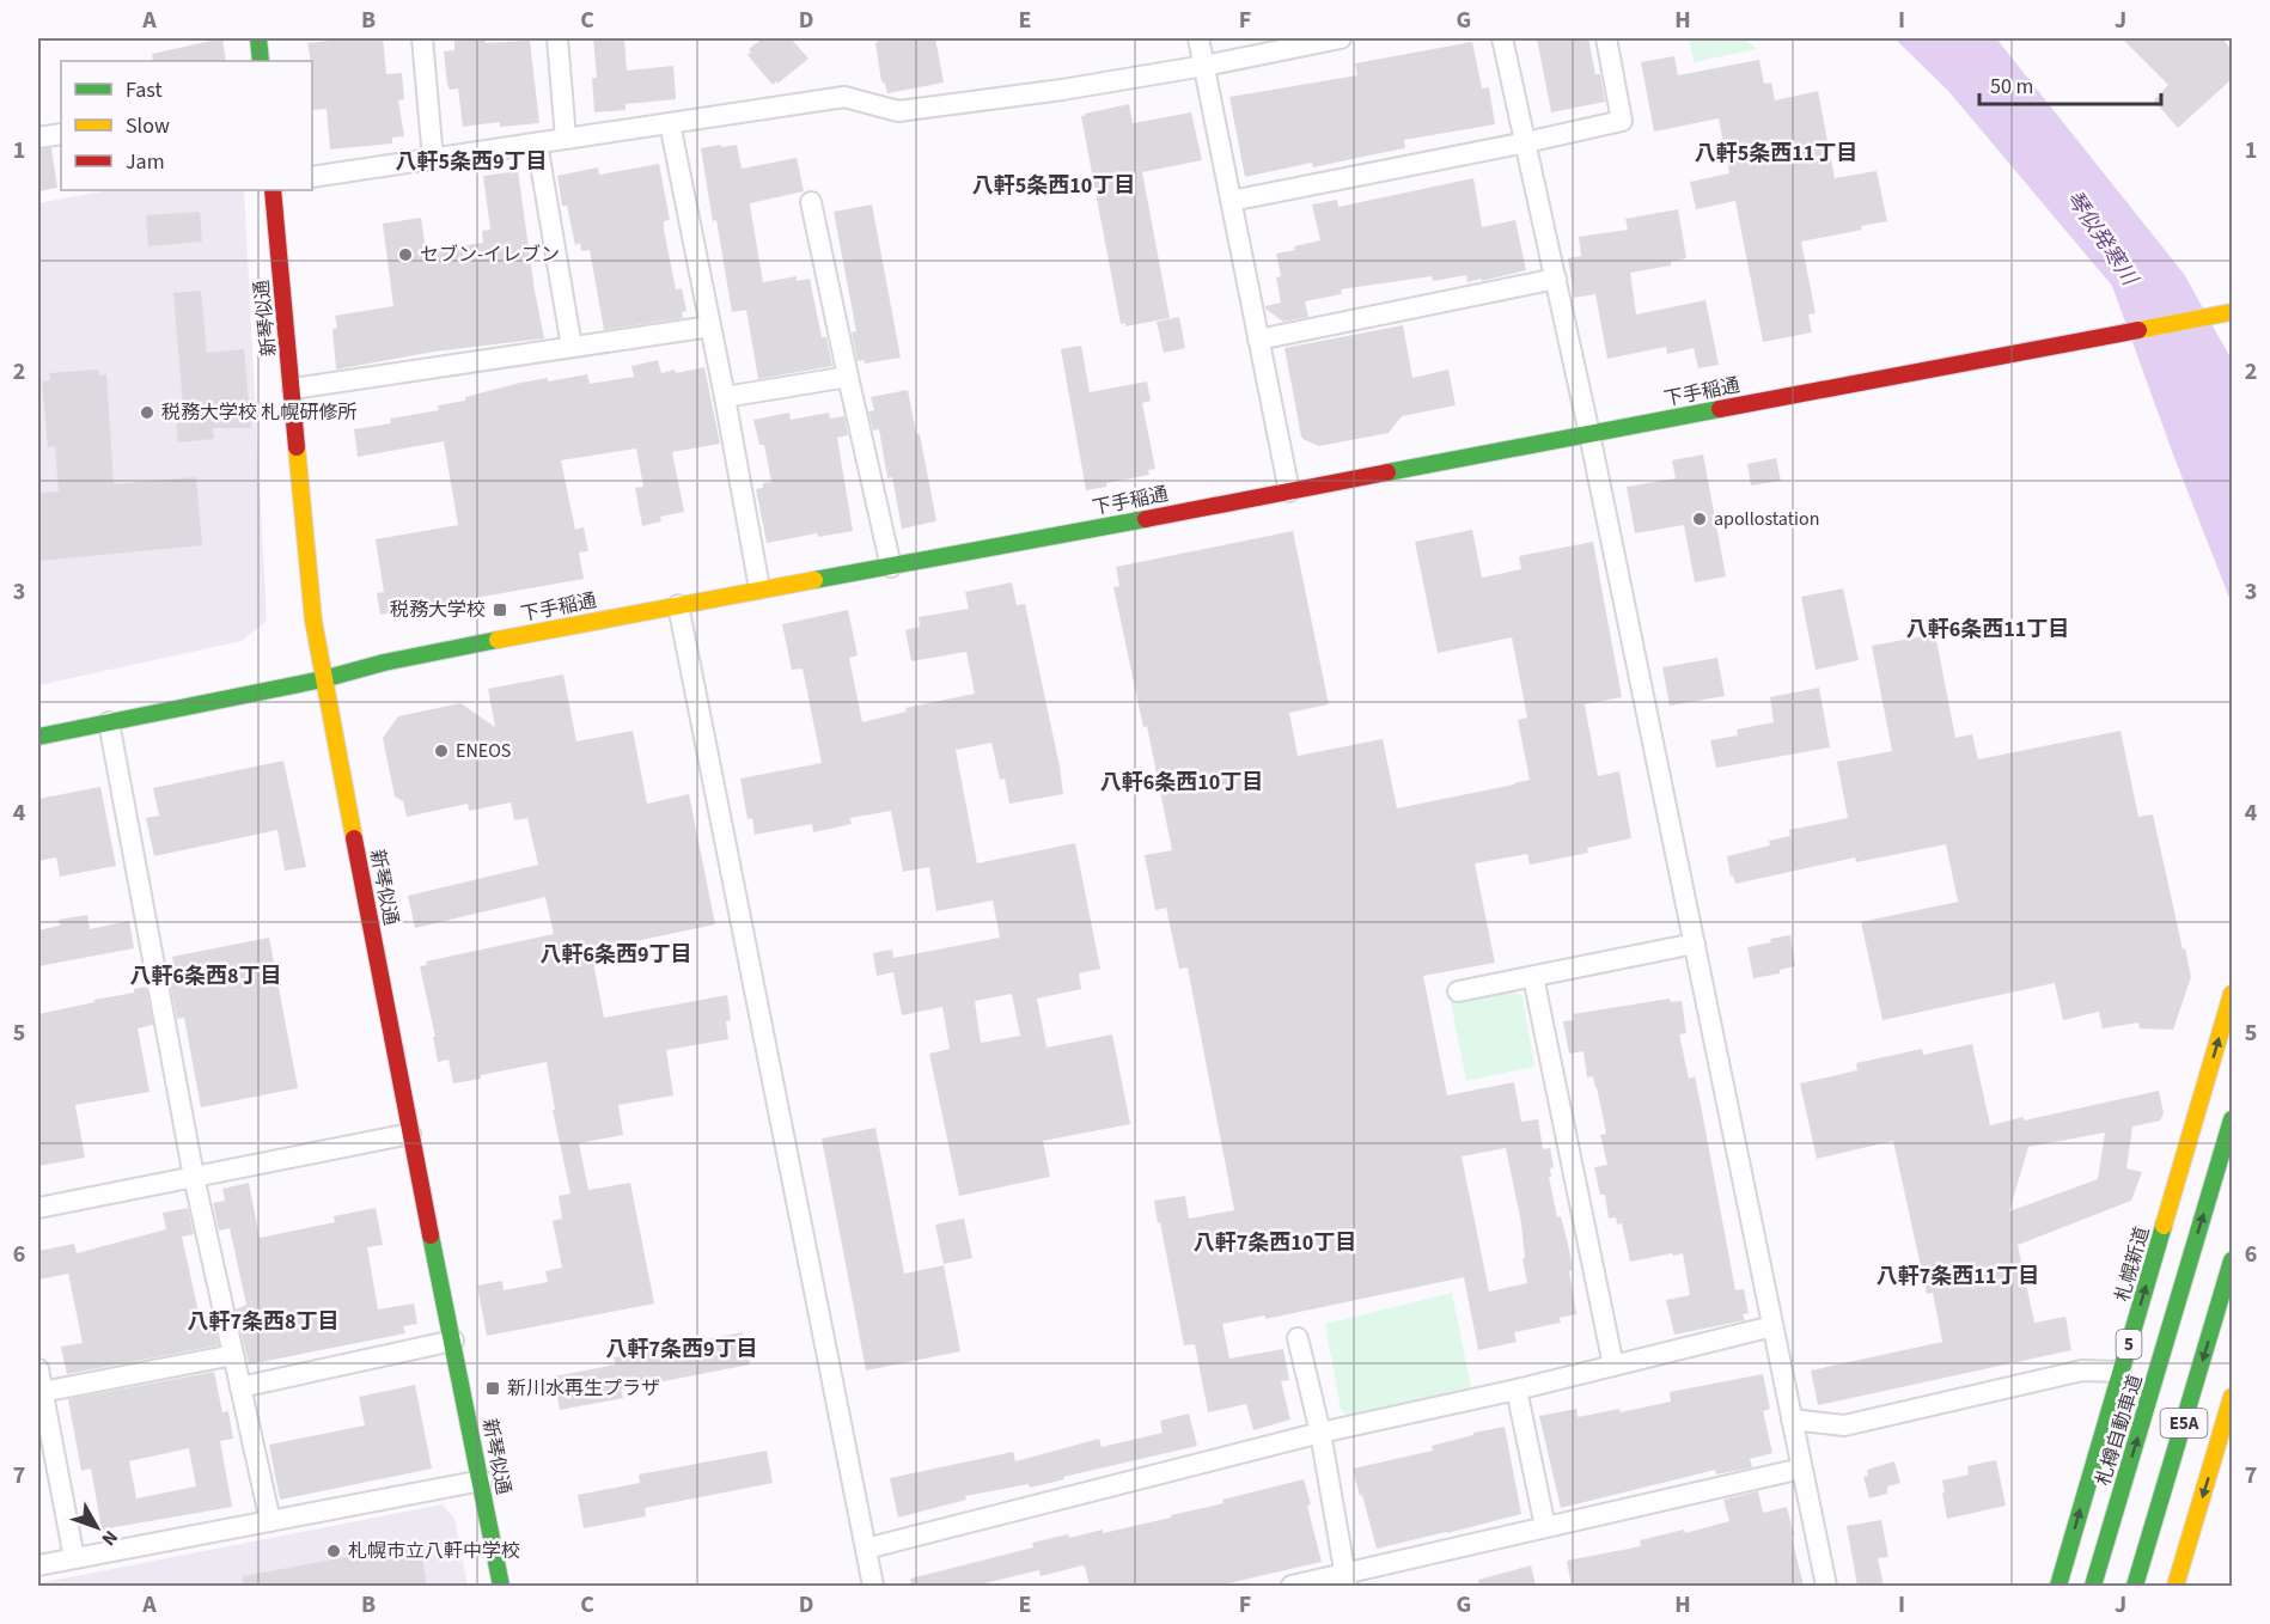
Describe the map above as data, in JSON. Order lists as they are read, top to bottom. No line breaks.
{"streets":{"main road":["新琴似通","下手稲通","札幌新道","5","E5A","札樽自動車道"]},"crossings":[["新琴似通","下手稲通"]],"districts":["八軒5条西11丁目","八軒5条西9丁目","八軒5条西10丁目","八軒6条西11丁目","八軒6条西10丁目","八軒6条西9丁目","八軒6条西8丁目","八軒7条西10丁目","八軒7条西11丁目","八軒7条西8丁目","八軒7条西9丁目"],"water":["琴似発寒川"],"places":{"other":["セブン-イレブン","税務大学校 札幌研修所","apollostation","ENEOS","札幌市立八軒中学校"],"transit":["税務大学校","新川水再生プラザ"]},"legend":["Fast","Slow","Jam"],"scale_bar":"50 m","north":"bottom right","grid":{"columns":["A","B","C","D","E","F","G","H","I","J"],"rows":["1","2","3","4","5","6","7"]}}
